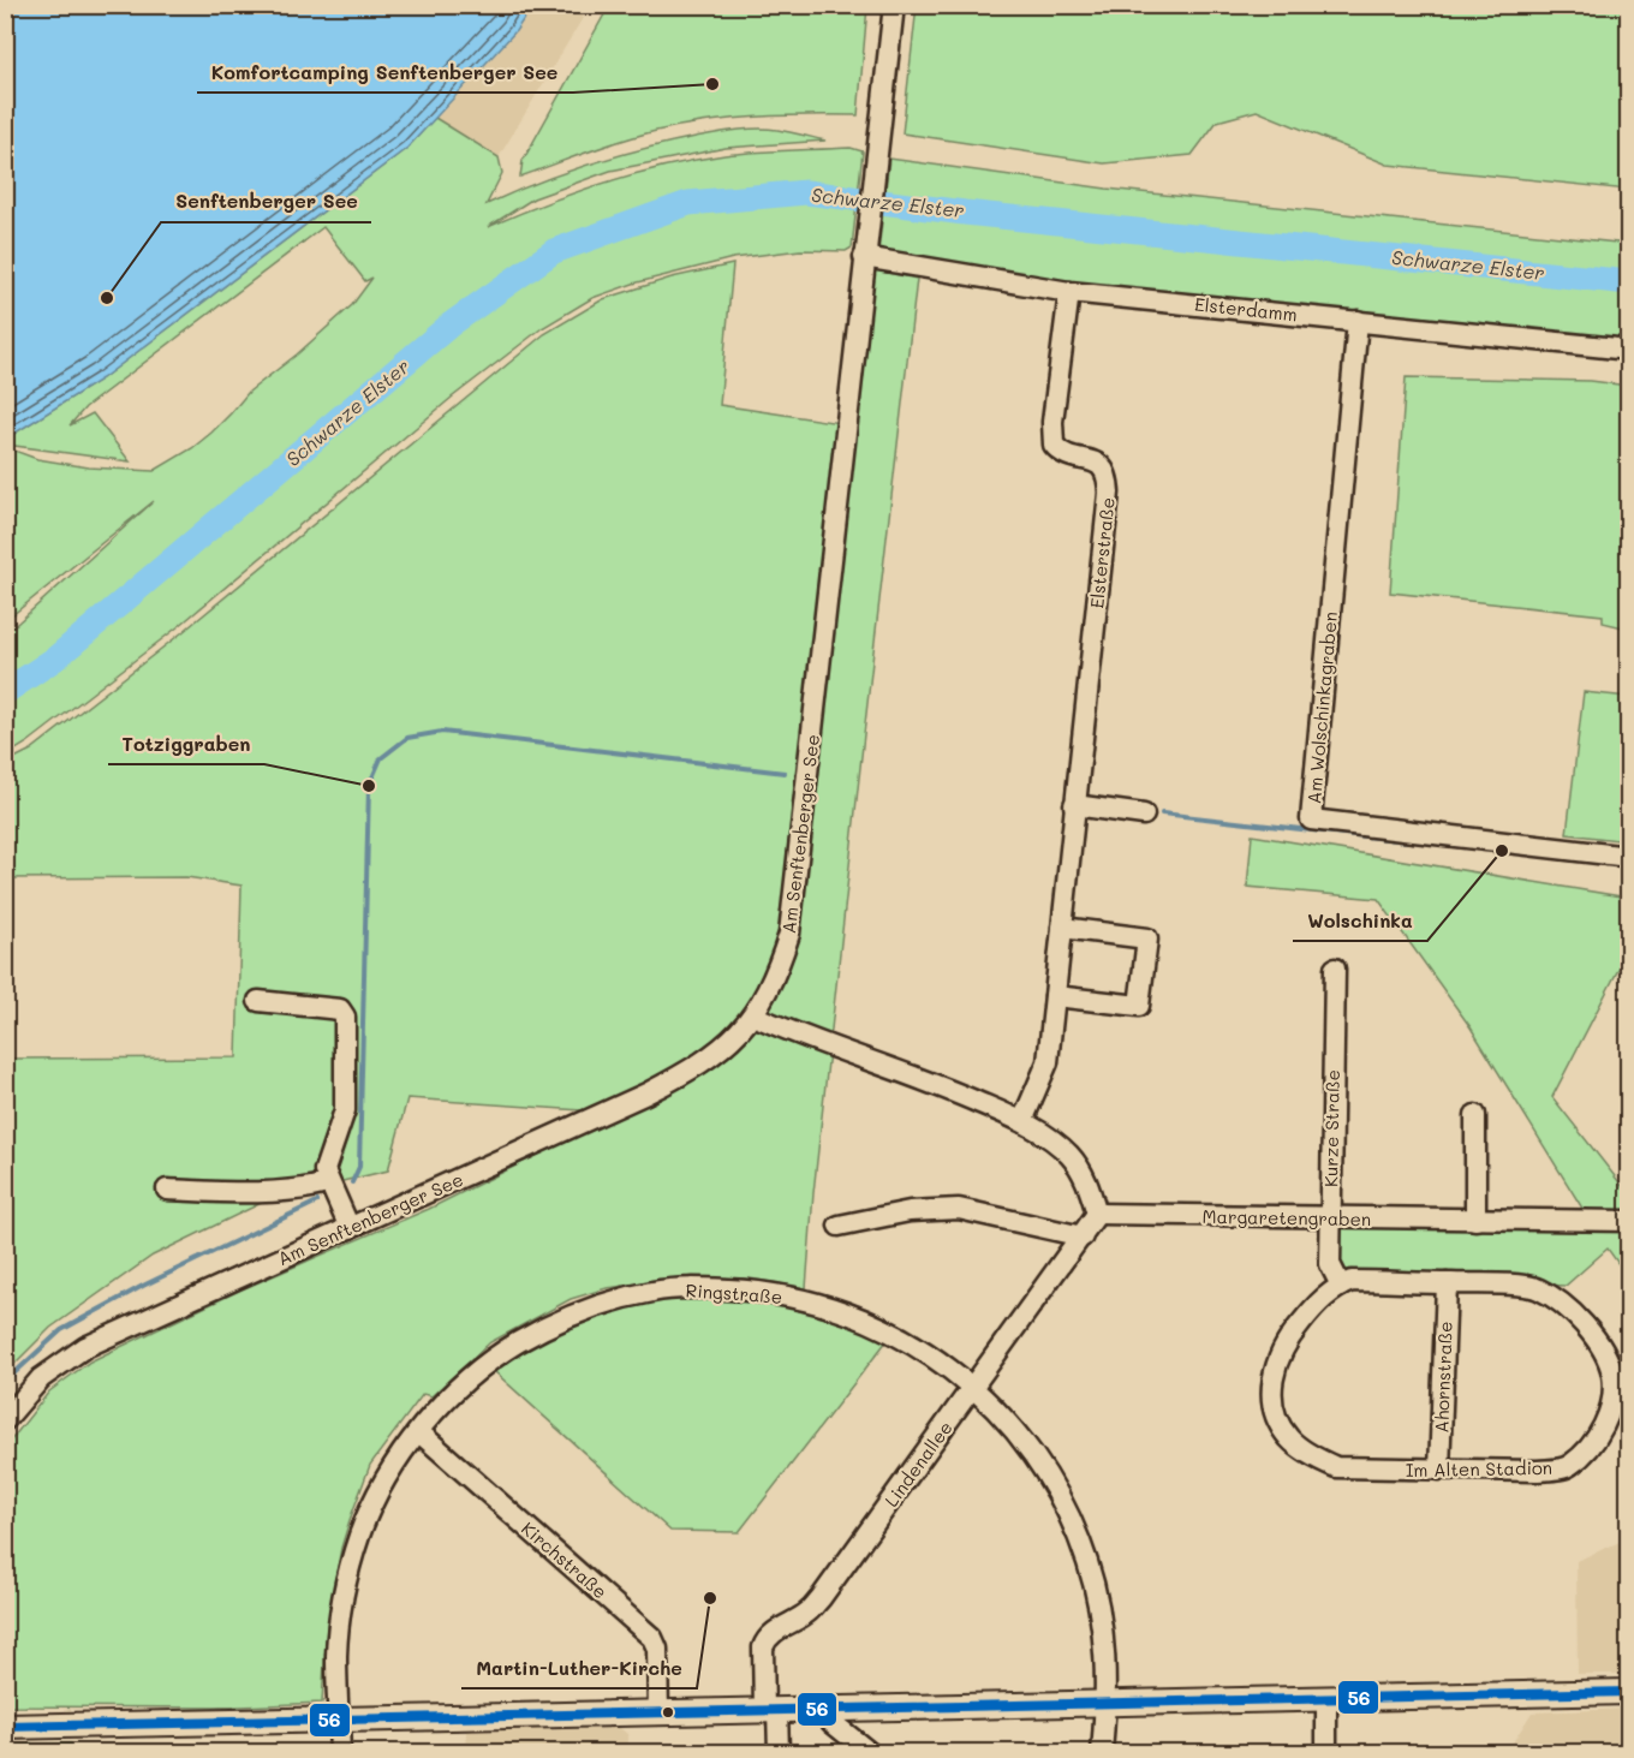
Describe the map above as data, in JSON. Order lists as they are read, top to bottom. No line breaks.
{"streets":{"street":["Elsterdamm","Elsterstraße","Am Wolschinkagraben","Am Senftenberger See","Kurze Straße","Margaretengraben","Ringstraße","Ahornstraße","Lindenallee","Im Alten Stadion","Kirchstraße"]},"crossings":[["Elsterdamm","Elsterstraße"],["Elsterdamm","Am Wolschinkagraben"],["Elsterdamm","Am Senftenberger See"],["Kurze Straße","Margaretengraben"],["Kurze Straße","Ahornstraße"],["Kurze Straße","Im Alten Stadion"],["Margaretengraben","Lindenallee"],["Ringstraße","Lindenallee"],["Ringstraße","Kirchstraße"],["Ahornstraße","Im Alten Stadion"]],"water":["Schwarze Elster"],"places":["Komfortcamping Senftenberger See","Senftenberger See","Totziggraben","Wolschinka","Martin-Luther-Kirche"],"lines":["transit line 56"]}
